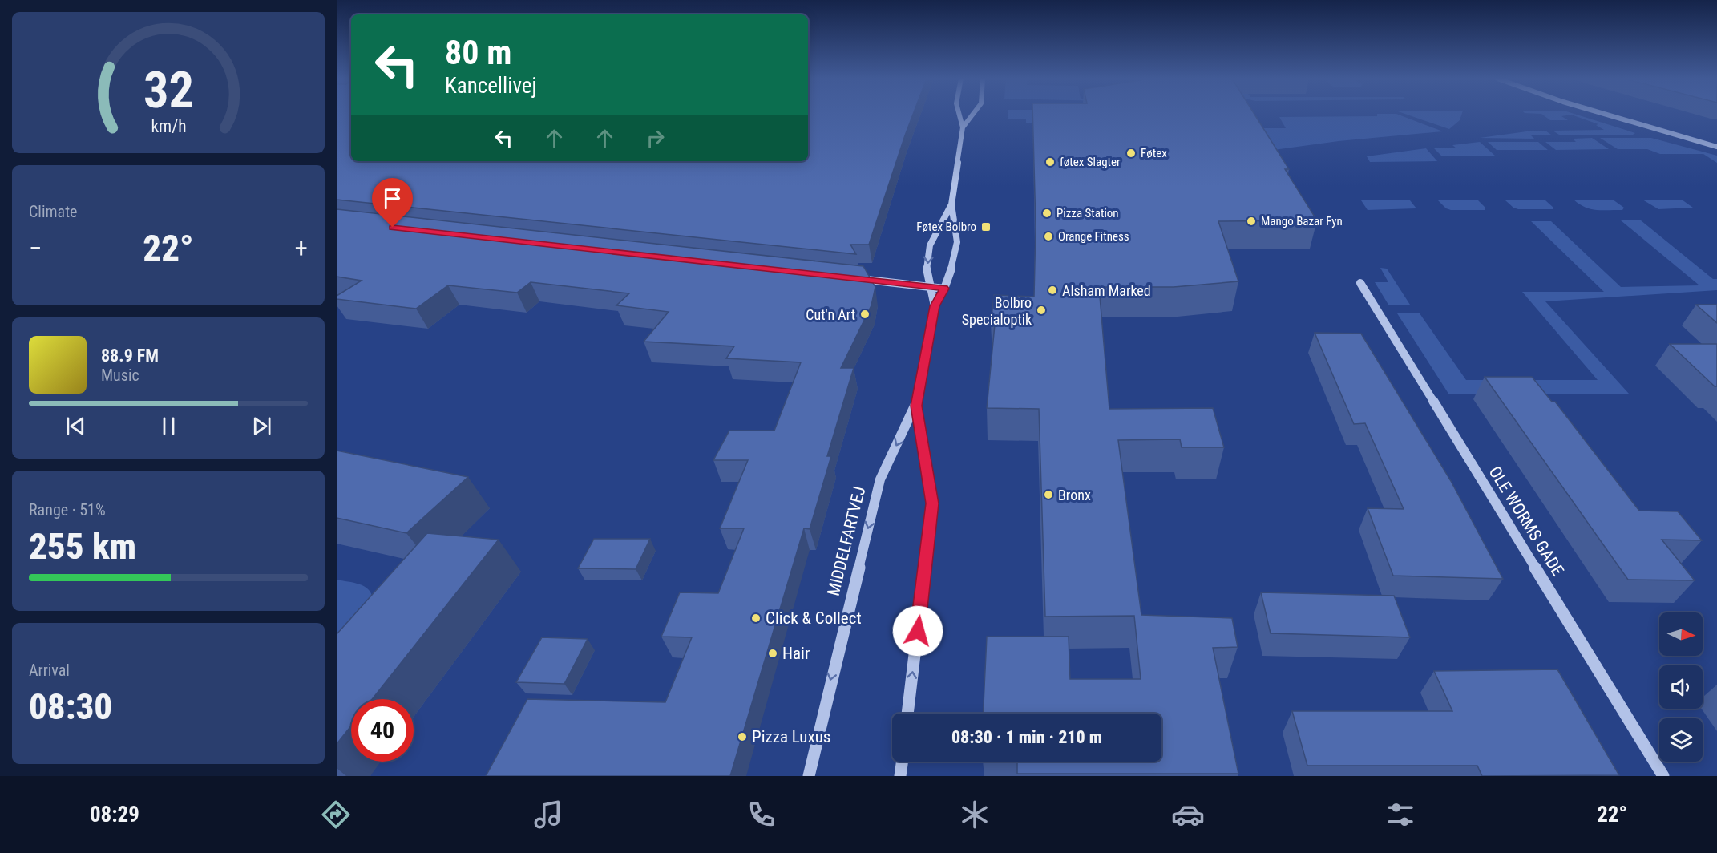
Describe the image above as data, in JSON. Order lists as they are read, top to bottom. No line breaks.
{"streets":{"street":["OLE WORMS GADE","MIDDELFARTVEJ"]},"places":{"other":["Føtex","føtex Slagter","Pizza Station","Mango Bazar Fyn","Orange Fitness","Alsham Marked","Bolbro Specialoptik","Cut'n Art","Bronx","Click & Collect","Hair","Pizza Luxus"],"transit":["Føtex Bolbro"]},"north":"right","page":{"turn":["80 m","Kancellivej"],"tile":["Climate",["Range · 51%","255 km"],["Arrival","08:30"]],"heat":["−","22°","+"],"song":["88.9 FM","Music"],"limit":"40","trip":"08:30 · 1 min · 210 m","tabs":["08:29","22°"],"gauge":["32","km/h"]}}
